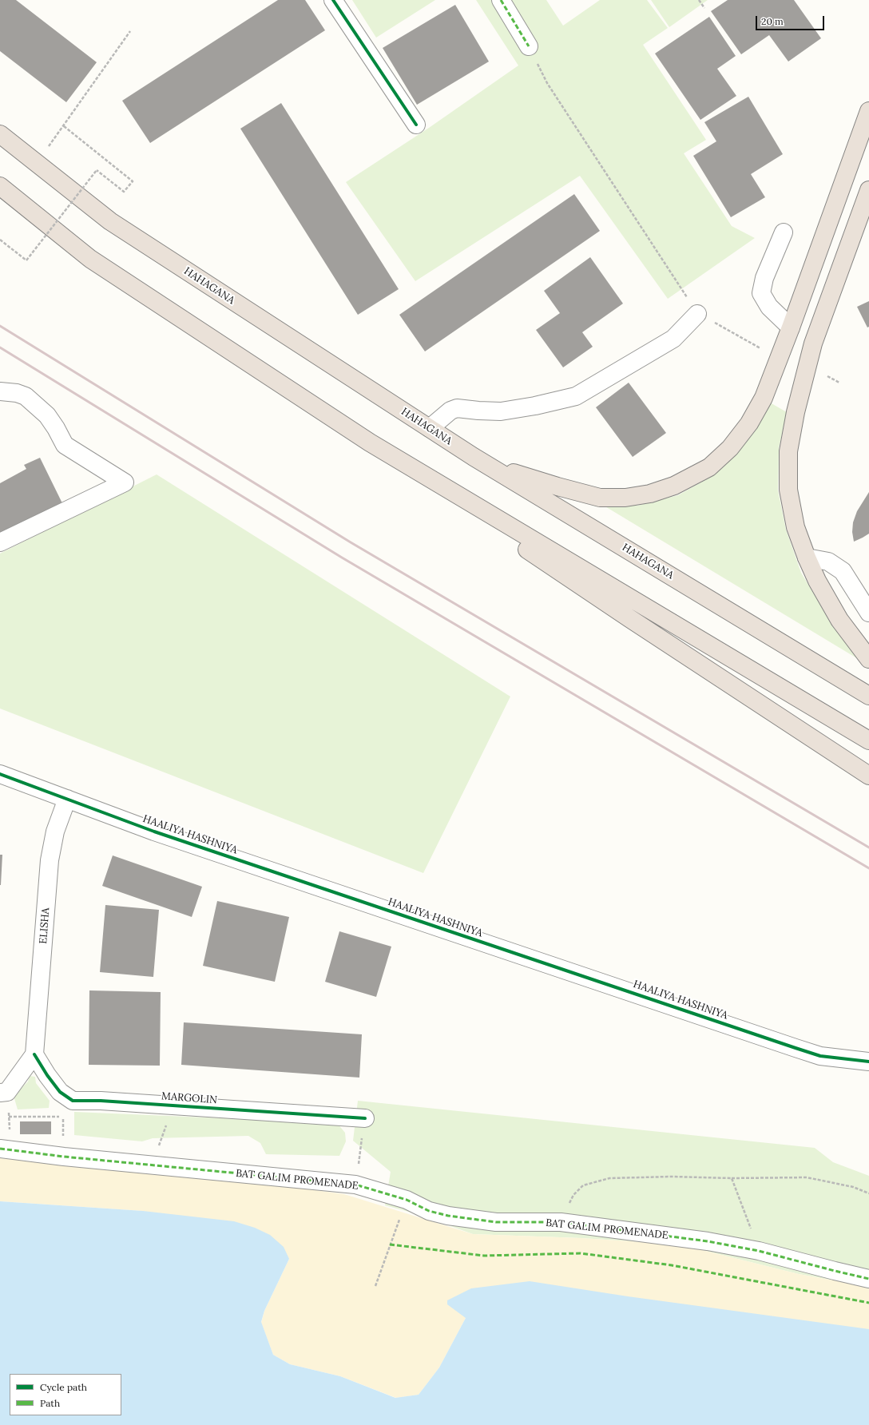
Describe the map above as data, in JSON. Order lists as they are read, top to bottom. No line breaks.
{"streets":{"highway":["HAHAGANA"],"street":["HAALIYA HASHNIYA","ELISHA","MARGOLIN","BAT GALIM PROMENADE"]},"crossings":[["HAALIYA HASHNIYA","ELISHA"],["ELISHA","MARGOLIN"]],"legend":["Cycle path","Path"],"scale_bar":"20 m"}
